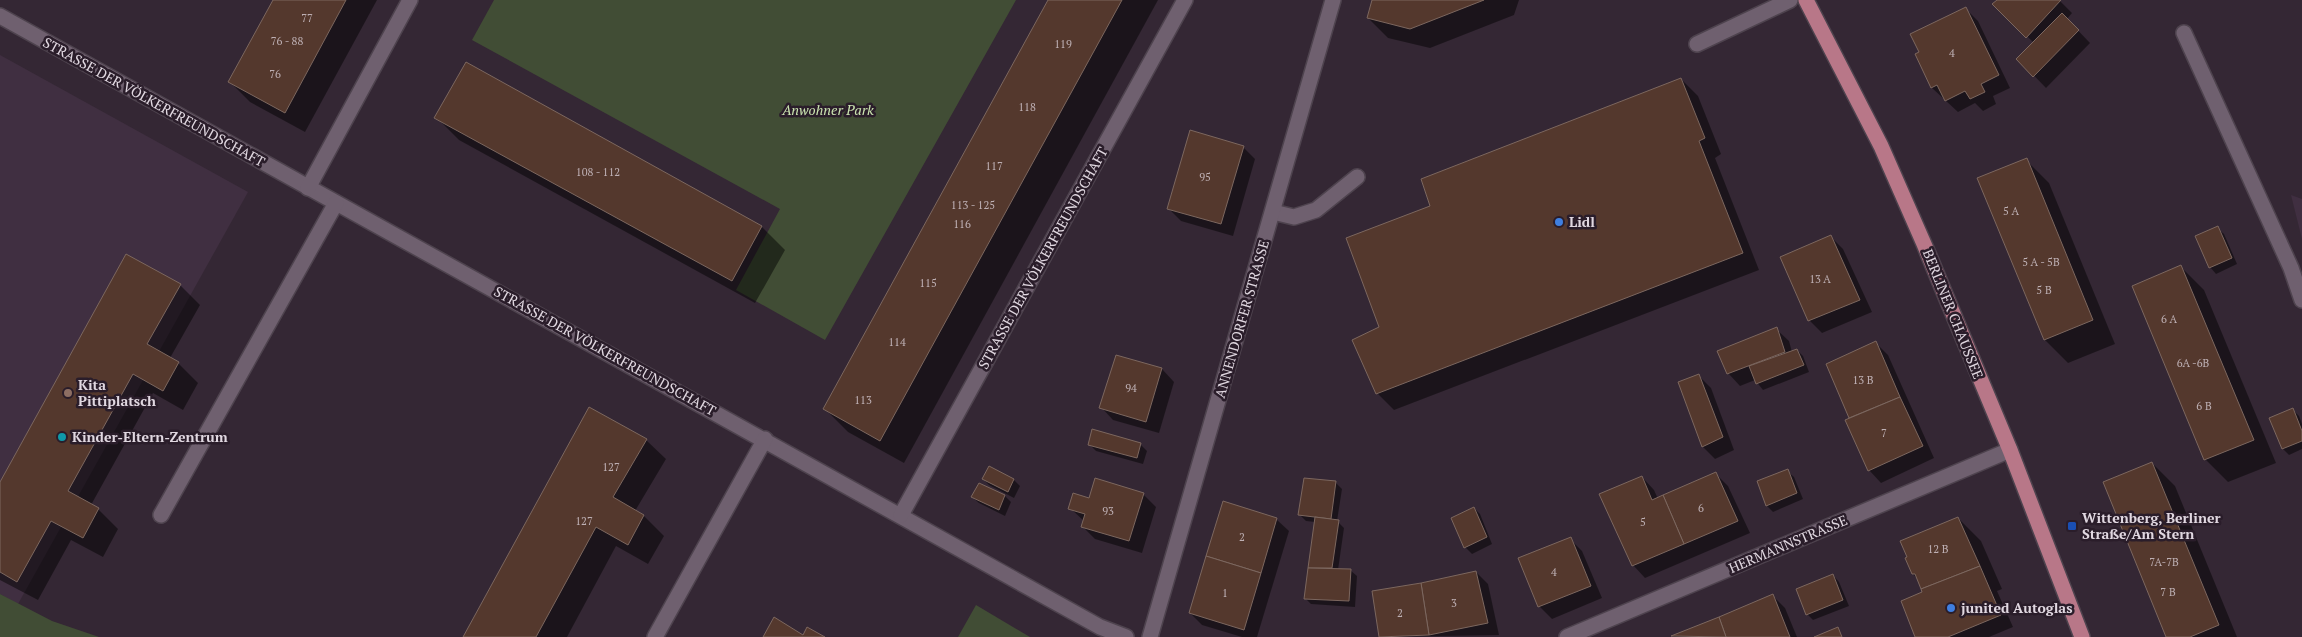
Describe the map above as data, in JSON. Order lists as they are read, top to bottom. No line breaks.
{"streets":{"main road":["BERLINER CHAUSSEE"],"street":["STRASSE DER VÖLKERFREUNDSCHAFT","ANNENDORFER STRASSE","HERMANNSTRASSE"]},"crossings":[["BERLINER CHAUSSEE","HERMANNSTRASSE"]],"parks":["Anwohner Park"],"places":{"other":["Lidl","Kita Pittiplatsch","Kinder-Eltern-Zentrum","junited Autoglas"],"transit":["Wittenberg, Berliner Straße/Am Stern"]},"house_numbers":["77","76 - 88","119","4","76","118","117","108 - 112","95","113 - 125","5 A","116","5 A - 5B","13 A","115","5 B","6 A","114","6A -6B","13 B","94","113","6 B","7","127","6","93","127","5","2","12 B","7A-7B","4","7 B","1","3","2"]}
